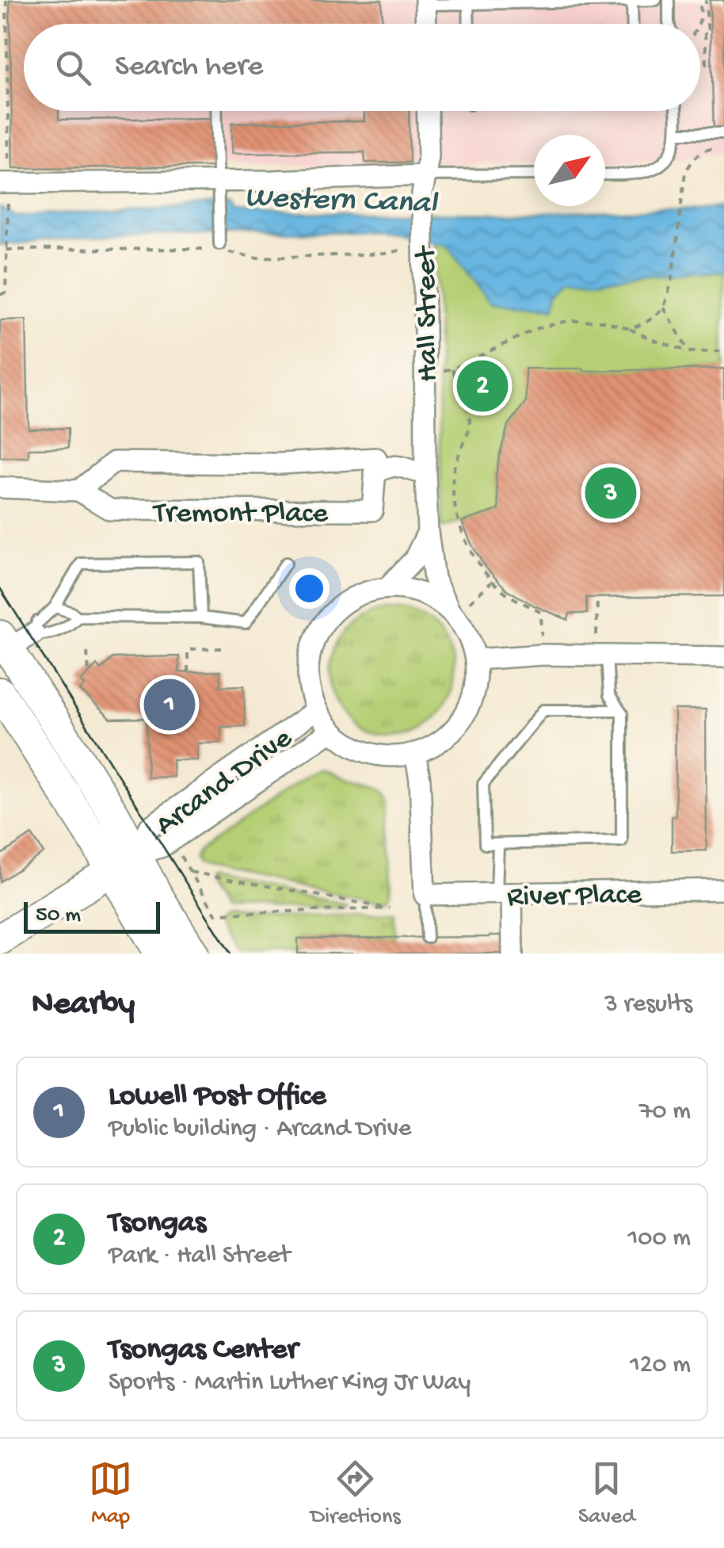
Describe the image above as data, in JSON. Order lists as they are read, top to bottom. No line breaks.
{"streets":{"main road":["Arcand Drive"],"street":["Hall Street","Tremont Place","River Place"]},"crossings":[["Hall Street","Arcand Drive"]],"water":["Western Canal"],"scale_bar":"50 m","north":"top right","page":{"search":"Search here","pins":["2","3","1"],"scale":"50 m","heading":["Nearby","3 results"],"list":[{"mark":"1","name":"Lowell Post Office","note":"Public building · Arcand Drive","value":"70 m"},{"mark":"2","name":"Tsongas","note":"Park · Hall Street","value":"100 m"},{"mark":"3","name":"Tsongas Center","note":"Sports · Martin Luther King Jr Way","value":"120 m"}],"nav":["Map","Directions","Saved"]}}
